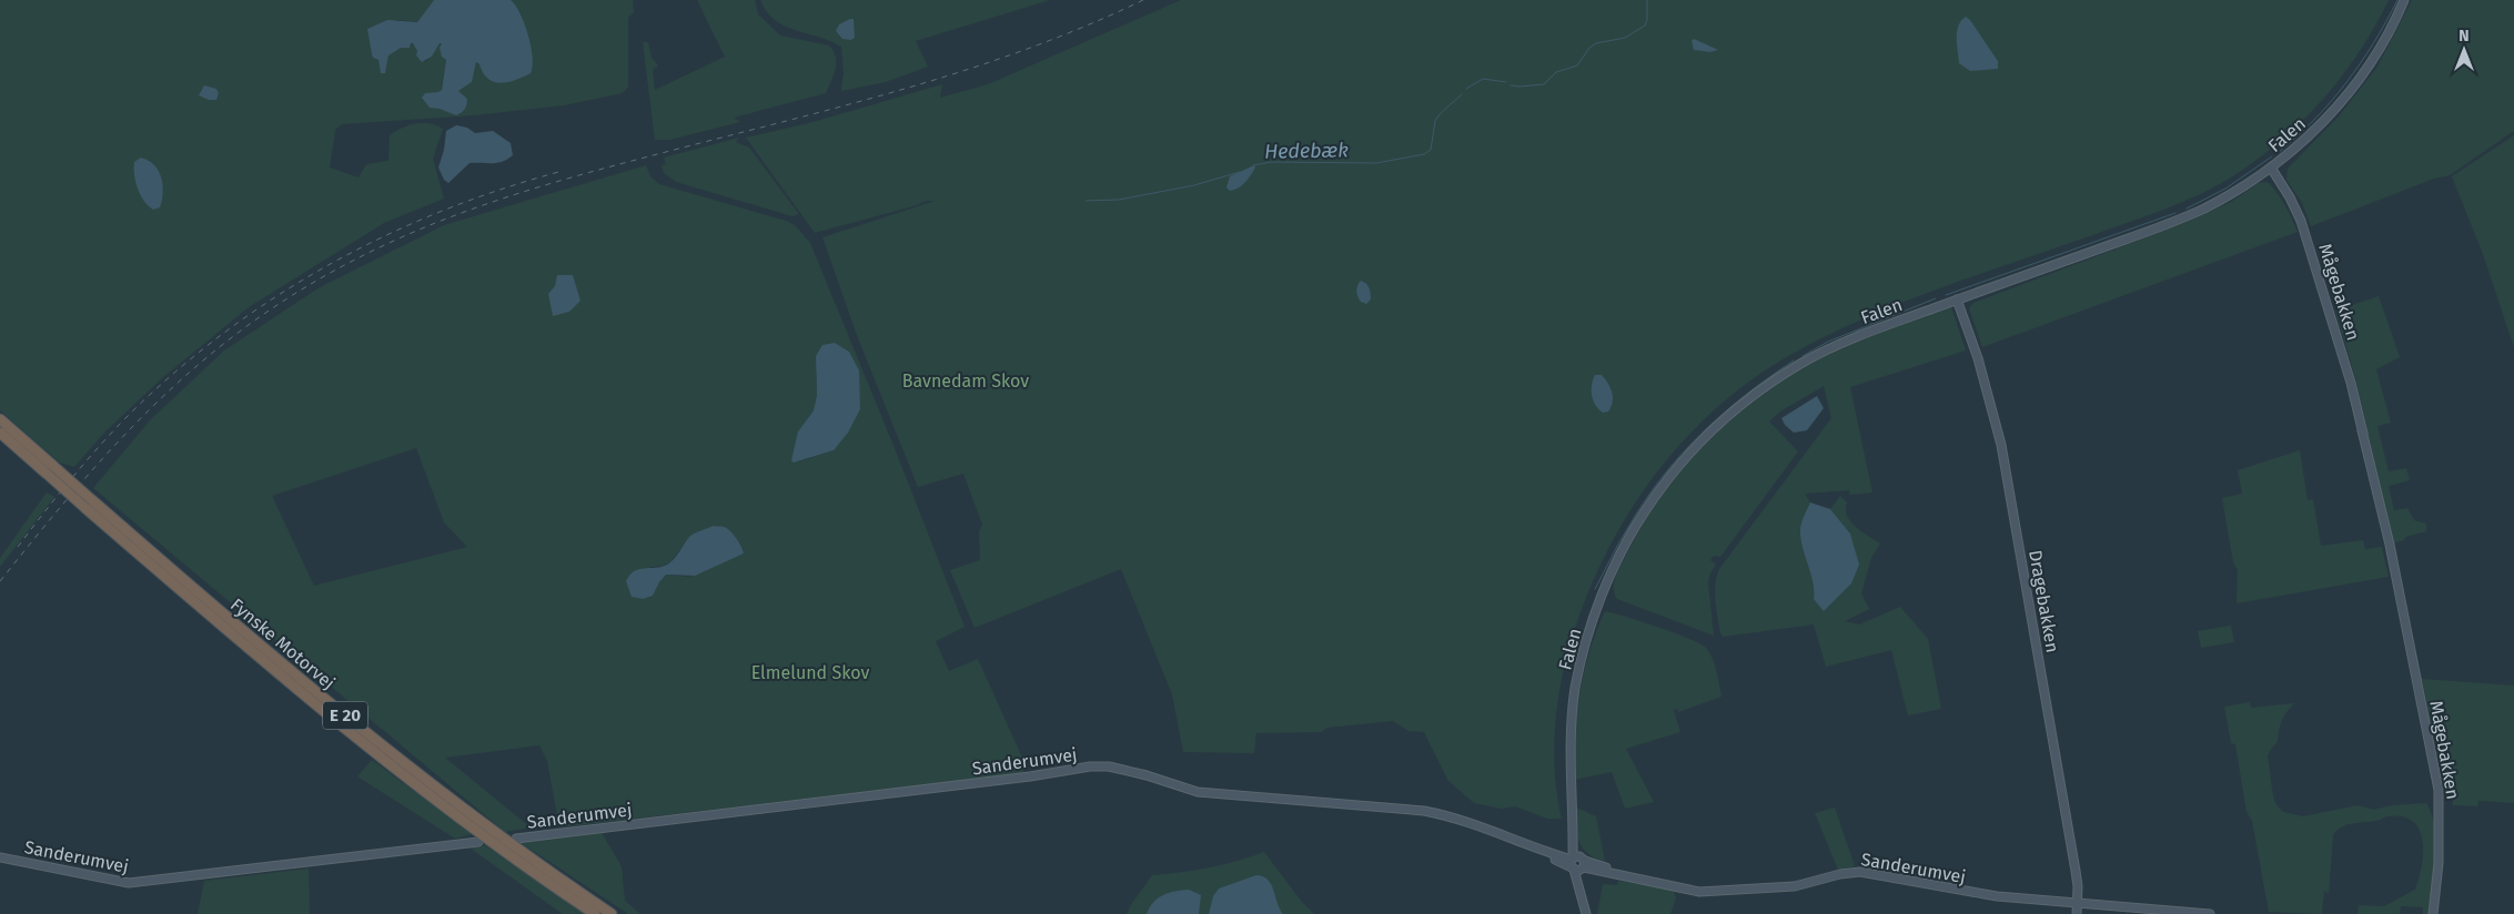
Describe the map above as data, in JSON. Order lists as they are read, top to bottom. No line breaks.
{"streets":{"highway":["Fynske Motorvej","E 20"],"street":["Falen","Mågebakken","Dragebakken","Sanderumvej"]},"crossings":[["Falen","Mågebakken"],["Falen","Dragebakken"],["Falen","Sanderumvej"],["Dragebakken","Sanderumvej"]],"water":["Hedebæk"],"parks":["Bavnedam Skov","Elmelund Skov"],"north":"top"}
